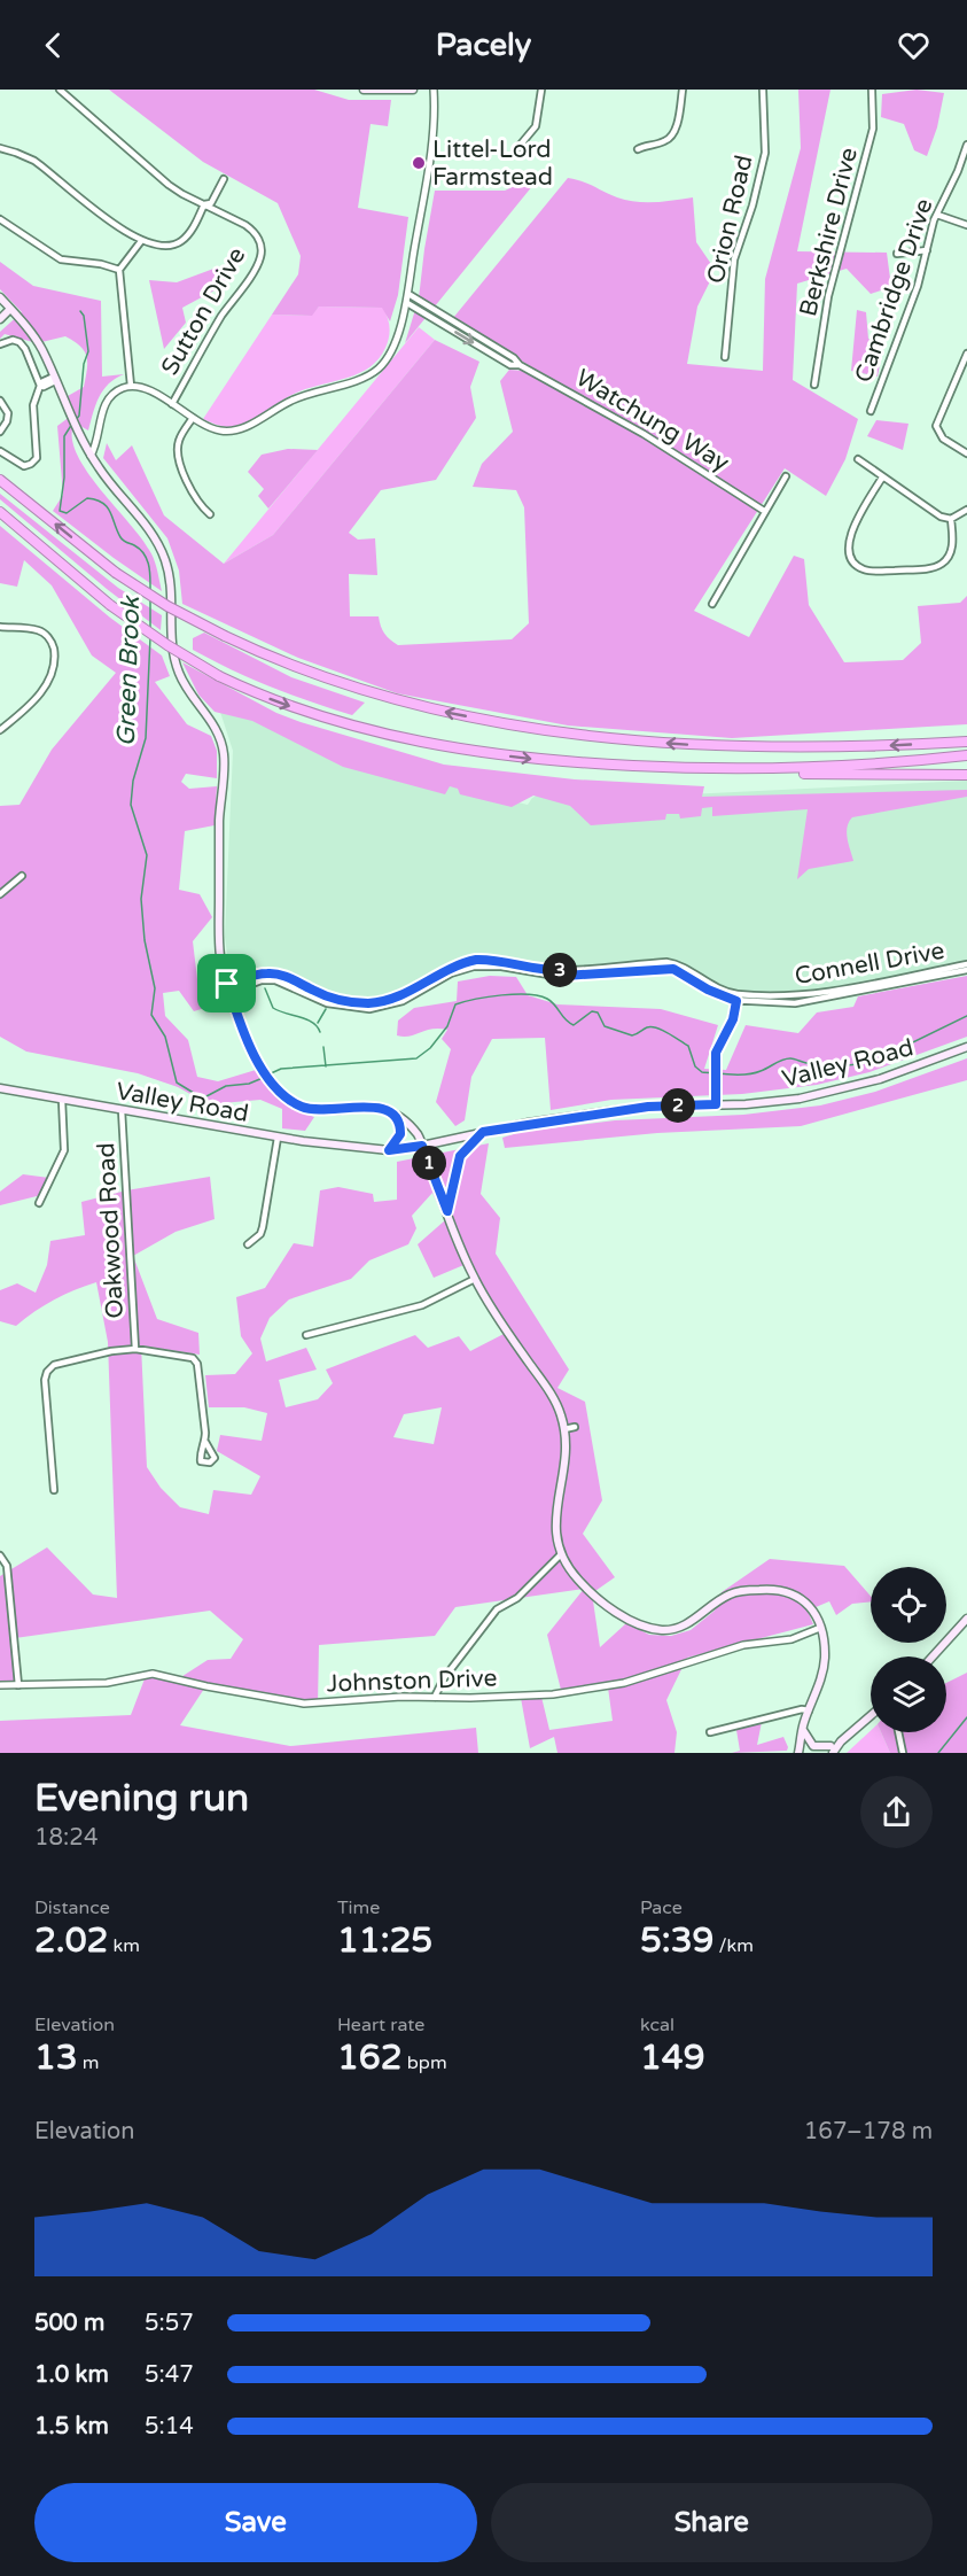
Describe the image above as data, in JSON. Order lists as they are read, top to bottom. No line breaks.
{"streets":{"main road":["Valley Road"],"street":["Orion Road","Berkshire Drive","Cambridge Drive","Sutton Drive","Watchung Way","Connell Drive","Oakwood Road","Johnston Drive"]},"crossings":[["Valley Road","Oakwood Road"]],"water":["Green Brook"],"places":["Littel-Lord Farmstead"],"page":{"header":"Pacely","pins":["3","2","1"],"heading":["Evening run","18:24"],"stats":[["Distance","2.02 km"],["Time","11:25"],["Pace","5:39 /km"],["Elevation","13 m"],["Heart rate","162 bpm"],["kcal","149"]],"chart":["Elevation","167–178 m"],"list":[{"name":"500 m","note":"5:57"},{"name":"1.0 km","note":"5:47"},{"name":"1.5 km","note":"5:14"}],"buttons":["Save","Share"]}}
